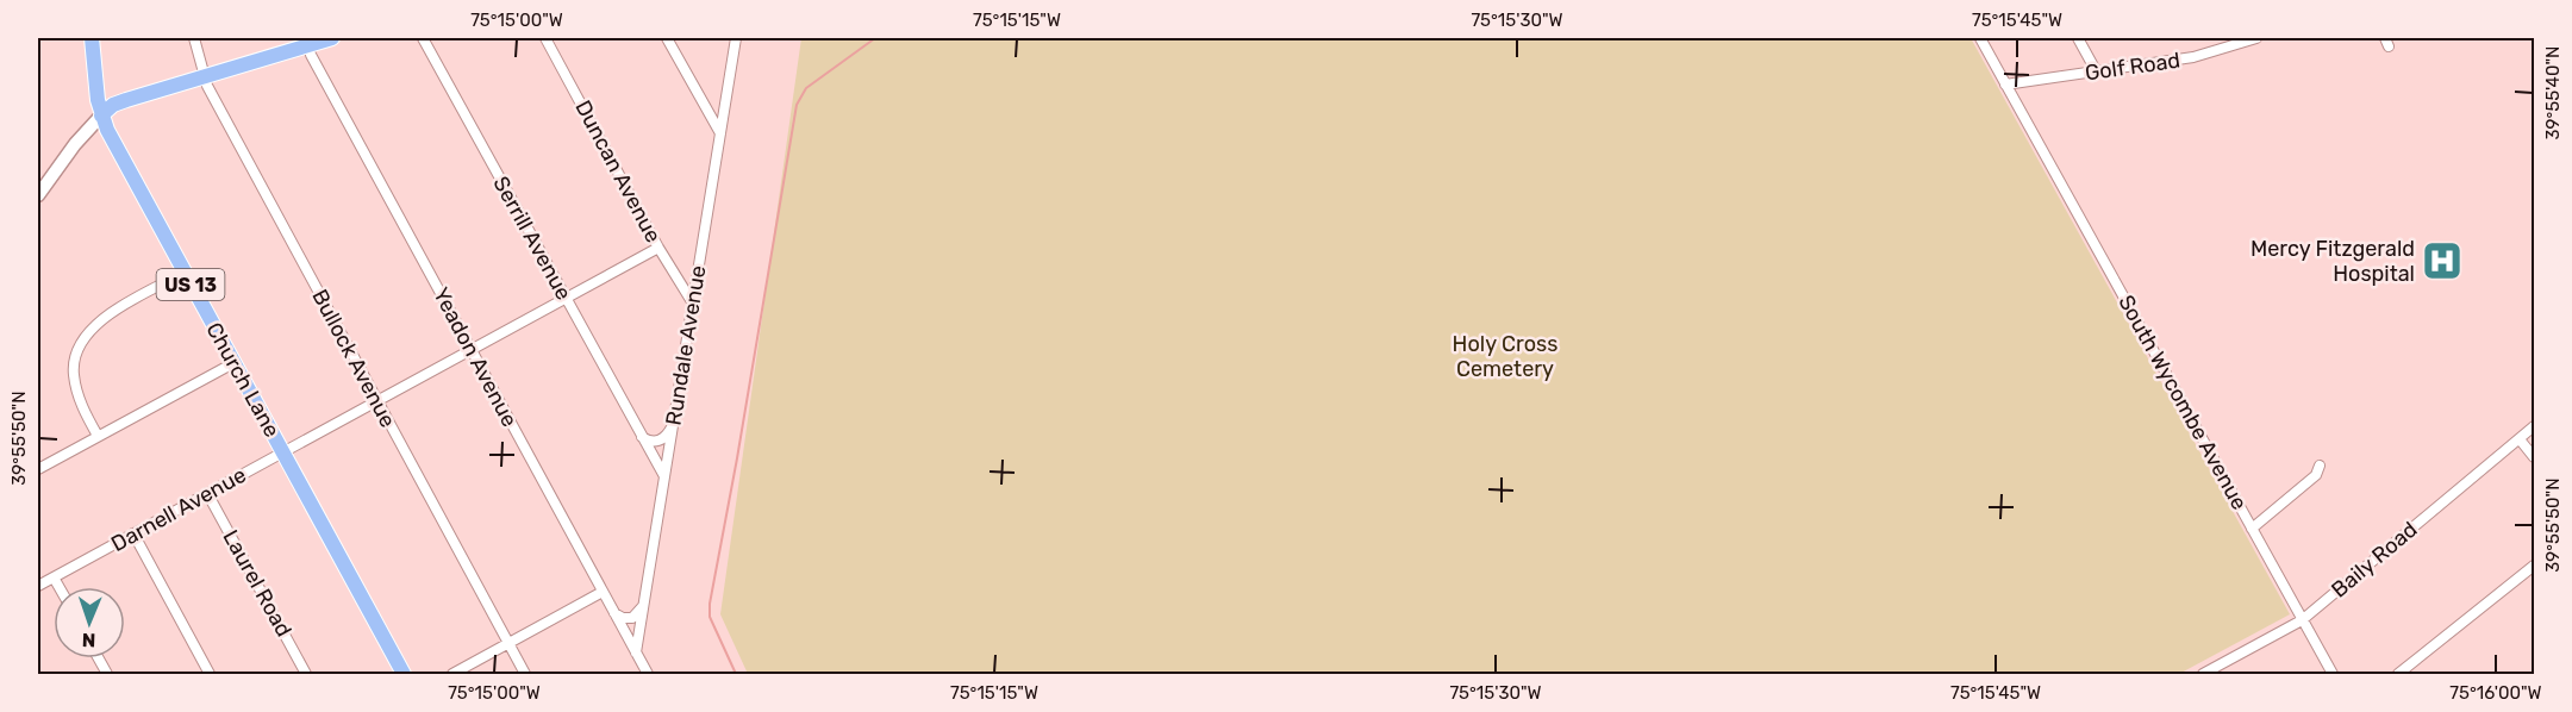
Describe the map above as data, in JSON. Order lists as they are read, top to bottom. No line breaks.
{"streets":{"main road":["US 13","Church Lane"],"street":["Golf Road","Duncan Avenue","Serrill Avenue","Rundale Avenue","Yeadon Avenue","Bullock Avenue","South Wycombe Avenue","Darnell Avenue","Baily Road","Laurel Road"]},"crossings":[["Golf Road","South Wycombe Avenue"],["Duncan Avenue","Rundale Avenue"],["Duncan Avenue","Darnell Avenue"],["Serrill Avenue","Rundale Avenue"],["Serrill Avenue","Darnell Avenue"],["Rundale Avenue","Yeadon Avenue"],["Yeadon Avenue","Darnell Avenue"],["Bullock Avenue","Darnell Avenue"],["Church Lane","Darnell Avenue"],["South Wycombe Avenue","Baily Road"],["Darnell Avenue","Laurel Road"]],"parks":["Holy Cross Cemetery"],"places":{"hospital":["Mercy Fitzgerald Hospital"]},"north":"bottom","coordinates":["75°15'00\"W","75°15'15\"W","75°15'30\"W","75°15'45\"W","39°55'40\"N","39°55'50\"N","75°16'00\"W"]}
